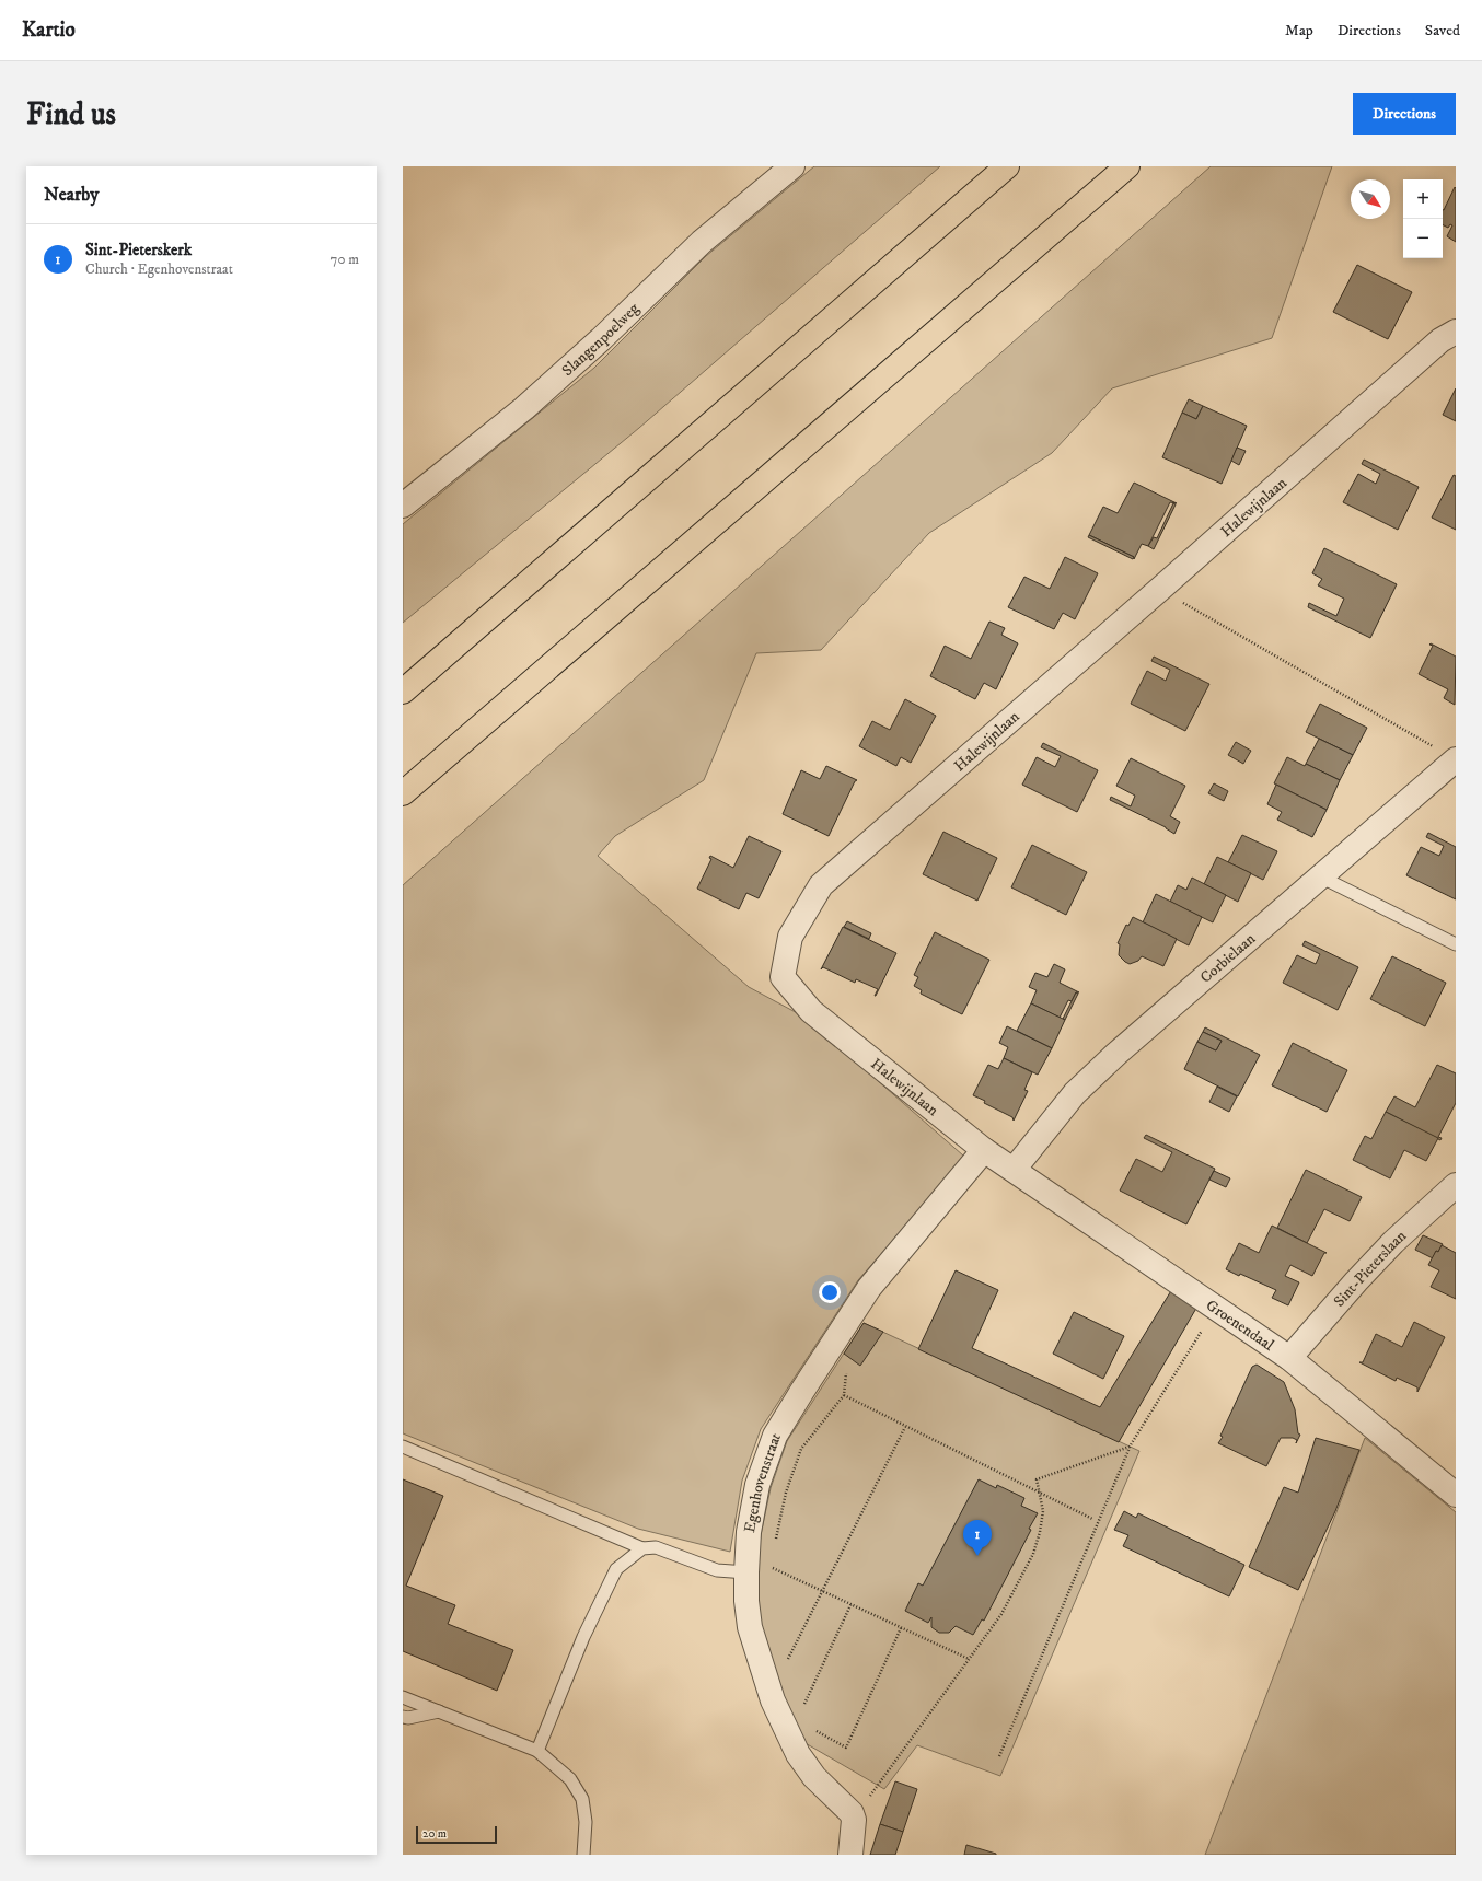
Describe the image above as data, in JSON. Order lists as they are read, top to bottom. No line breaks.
{"streets":{"street":["Slangenpoelweg","Halewijnlaan","Corbielaan","Sint-Pieterslaan","Groenendaal","Egenhovenstraat"]},"crossings":[["Halewijnlaan","Corbielaan"],["Halewijnlaan","Groenendaal"],["Halewijnlaan","Egenhovenstraat"],["Corbielaan","Groenendaal"],["Sint-Pieterslaan","Groenendaal"]],"scale_bar":"20 m","north":"bottom right","page":{"header":"Kartio","nav":["Map","Directions","Saved"],"buttons":"Directions","title":"Find us","heading":"Nearby","map_buttons":["+","−"],"list":[{"mark":"1","name":"Sint-Pieterskerk","note":"Church · Egenhovenstraat","value":"70 m"}],"pins":"1","scale":"20 m"}}
